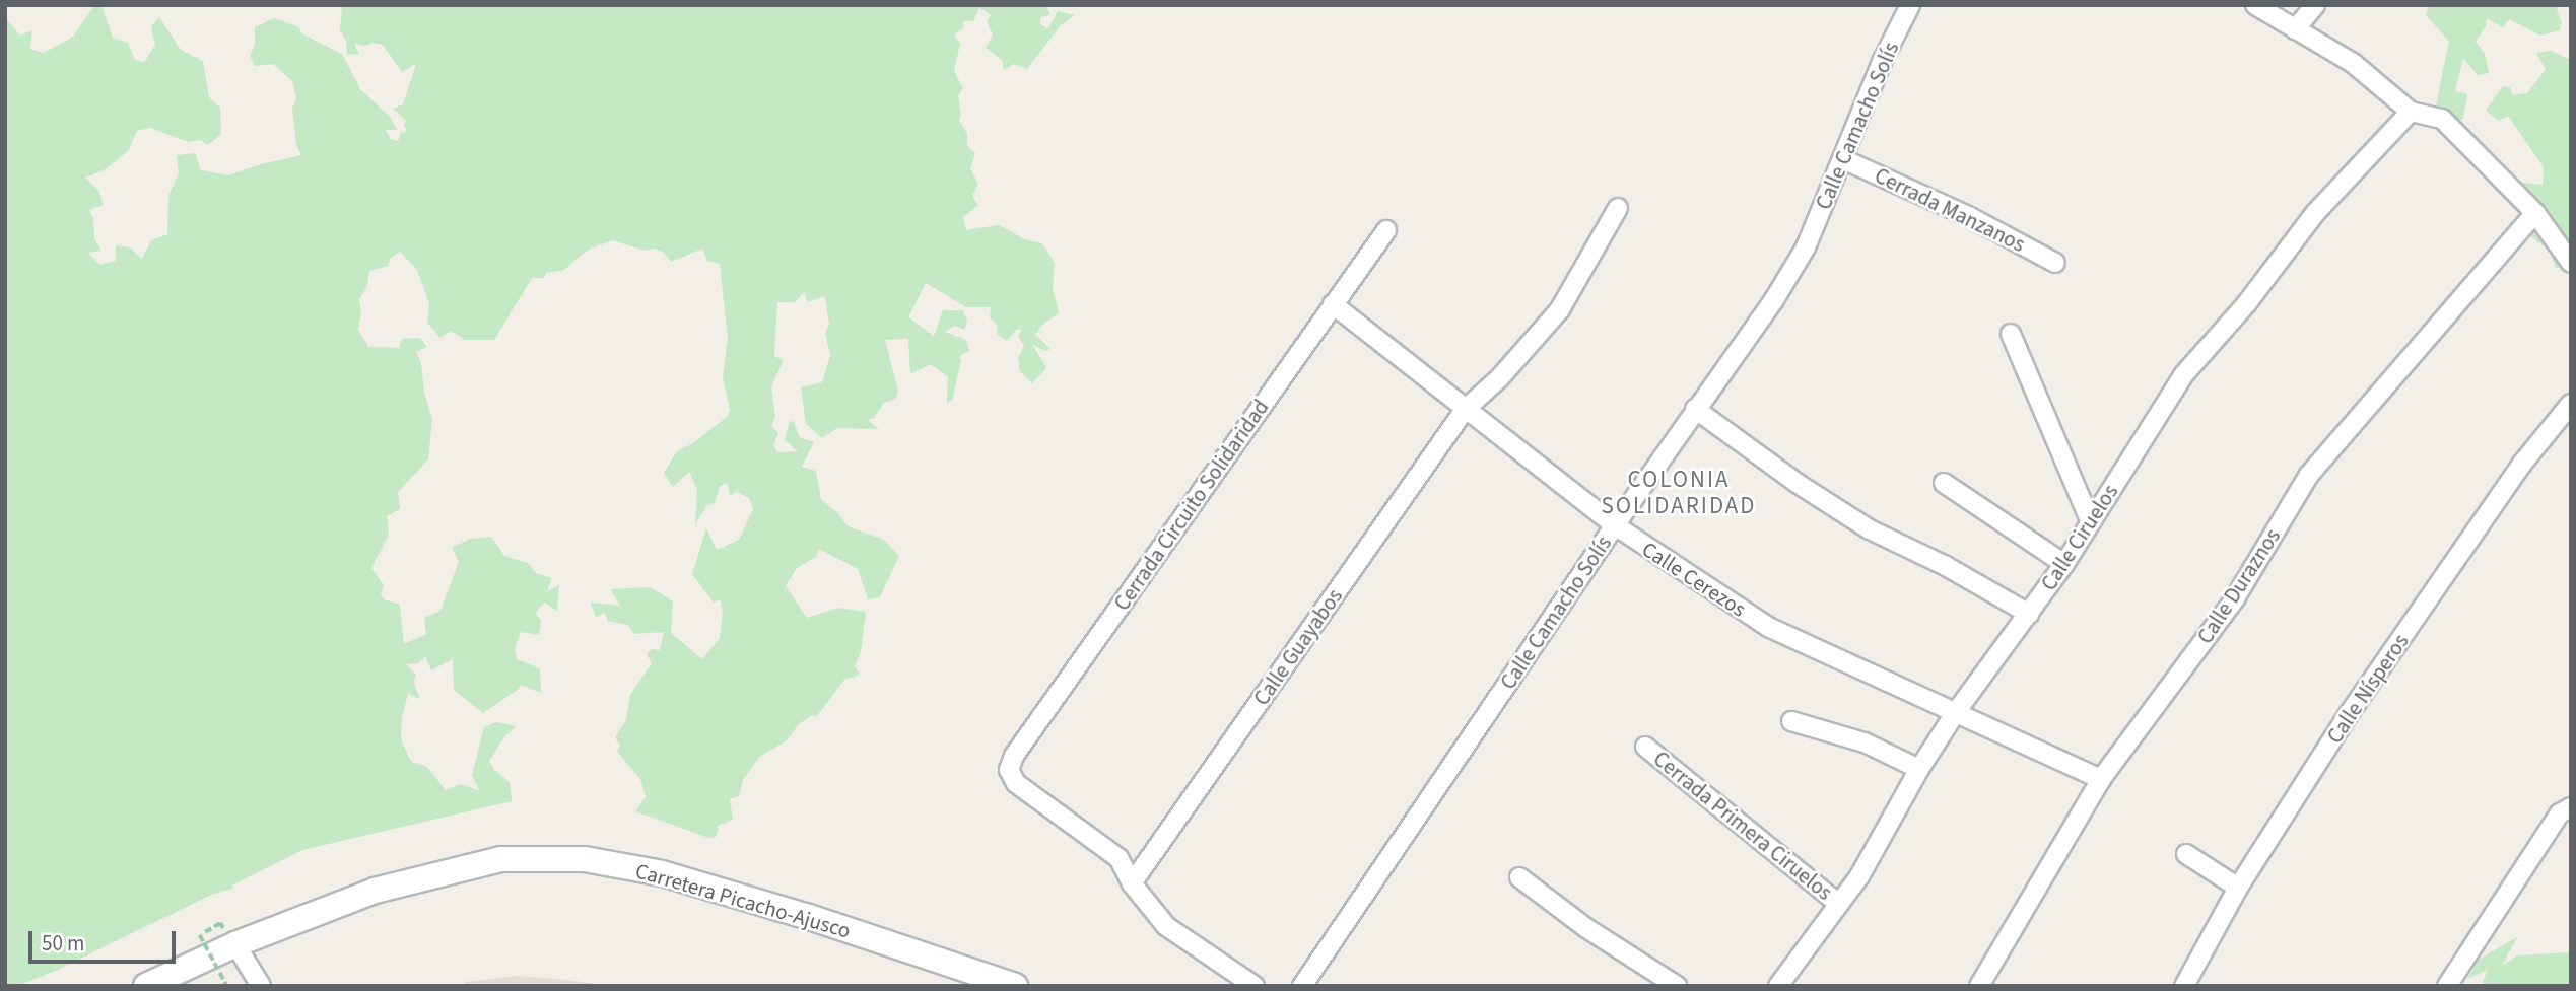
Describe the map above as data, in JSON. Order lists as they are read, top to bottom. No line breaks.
{"streets":{"main road":["Carretera Picacho-Ajusco"],"street":["Calle Camacho Solís","Cerrada Manzanos","Cerrada Circuito Solidaridad","Calle Ciruelos","Calle Cerezos","Calle Duraznos","Calle Guayabos","Calle Nísperos","Cerrada Primera Ciruelos"]},"crossings":[["Calle Camacho Solís","Cerrada Manzanos"],["Calle Camacho Solís","Calle Cerezos"],["Cerrada Circuito Solidaridad","Calle Cerezos"],["Cerrada Circuito Solidaridad","Calle Guayabos"],["Calle Ciruelos","Calle Cerezos"],["Calle Ciruelos","Cerrada Primera Ciruelos"],["Calle Cerezos","Calle Duraznos"],["Calle Cerezos","Calle Guayabos"]],"districts":["COLONIA SOLIDARIDAD"],"scale_bar":"50 m"}
